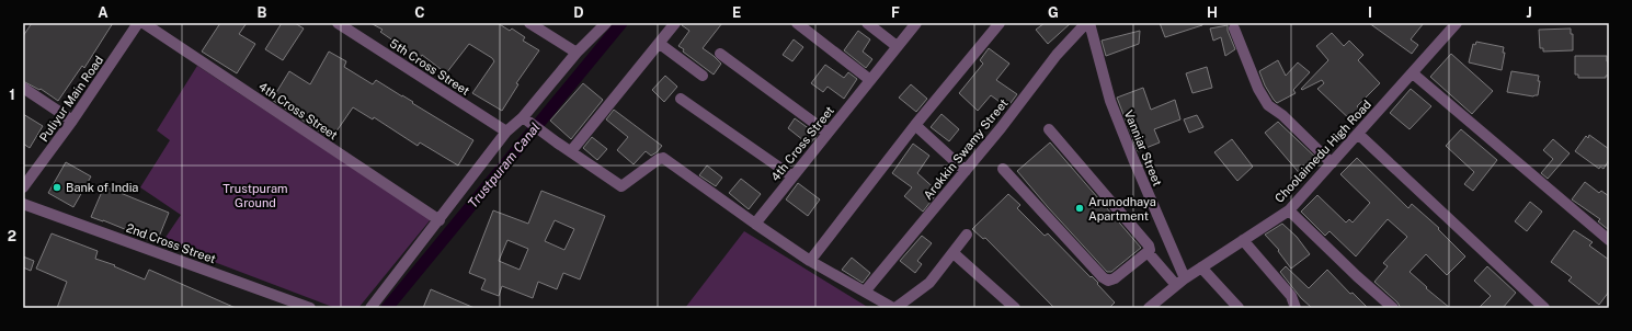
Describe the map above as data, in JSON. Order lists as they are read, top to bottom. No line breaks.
{"streets":{"street":["5th Cross Street","Puliyur Main Road","4th Cross Street","Vanniar Street","Arokkin Swamy Street","Choolaimedu High Road","2nd Cross Street"]},"crossings":[["Vanniar Street","Choolaimedu High Road"]],"water":["Trustpuram Canal"],"parks":["Trustpuram Ground"],"places":["Bank of India","Arunodhaya Apartment"],"grid":{"columns":["A","B","C","D","E","F","G","H","I","J"],"rows":["1","2"]}}
